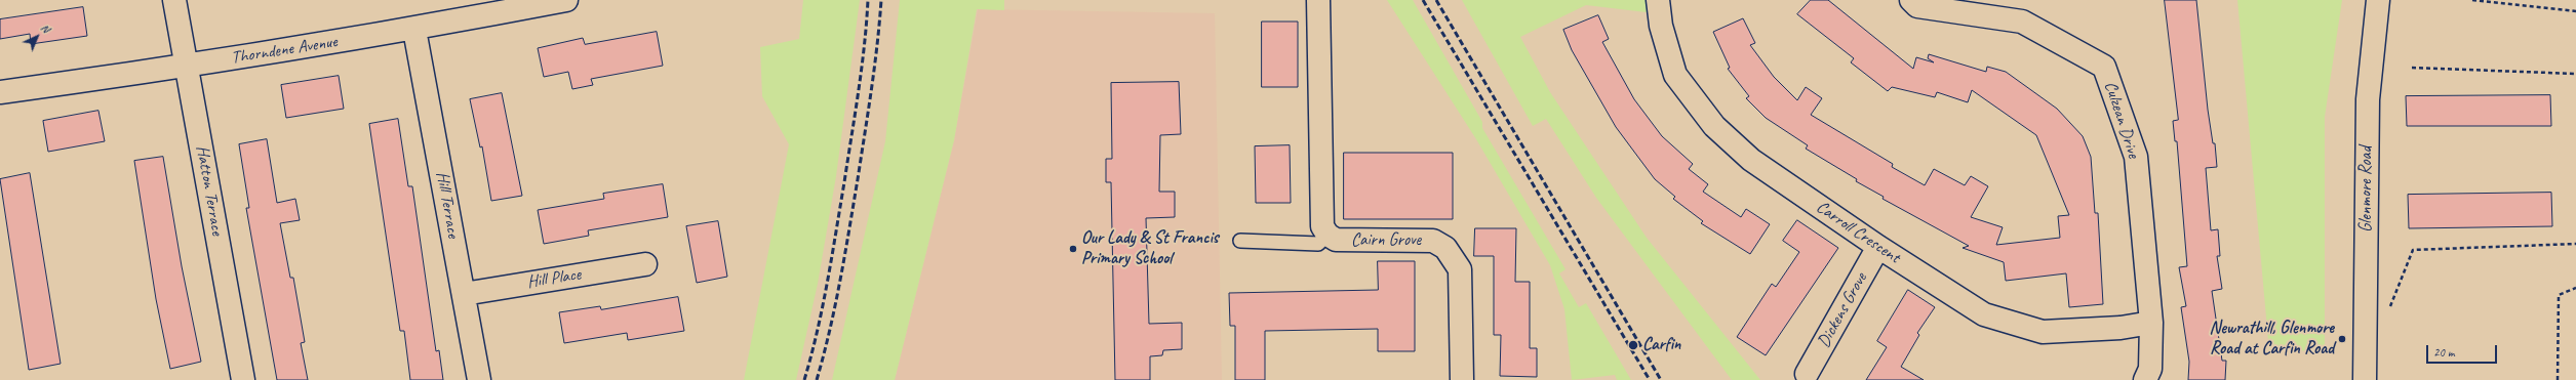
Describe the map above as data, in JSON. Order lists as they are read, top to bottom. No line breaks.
{"streets":{"street":["Thorndene Avenue","Culzean Drive","Glenmore Road","Hatton Terrace","Hill Terrace","Carroll Crescent","Cairn Grove","Hill Place","Dickens Grove"]},"crossings":[["Thorndene Avenue","Hatton Terrace"],["Thorndene Avenue","Hill Terrace"],["Culzean Drive","Carroll Crescent"],["Hill Terrace","Hill Place"],["Carroll Crescent","Dickens Grove"]],"places":["Our Lady & St Francis Primary School","Newrathill, Glenmore Road at Carfin Road","Carfin"],"scale_bar":"20 m","north":"top right"}
